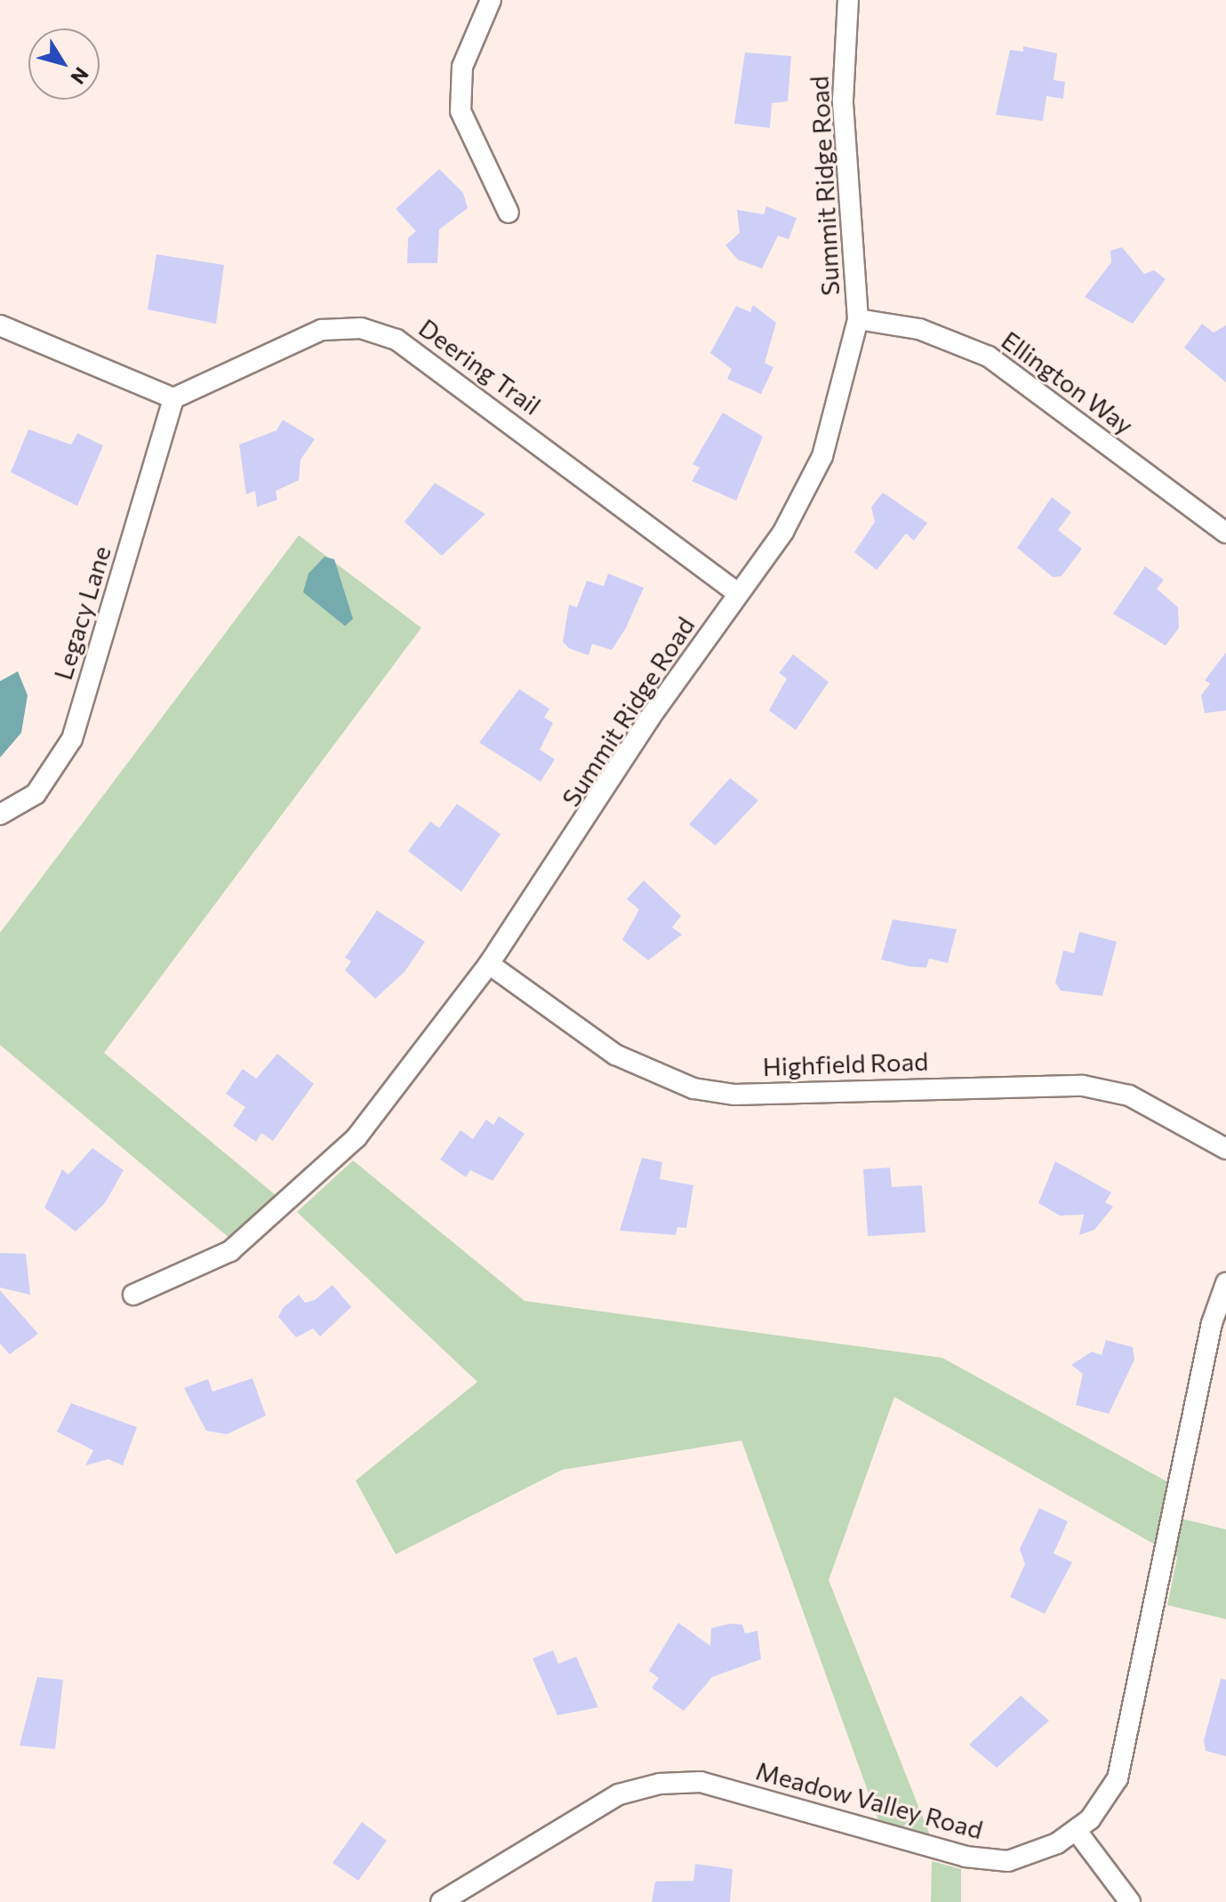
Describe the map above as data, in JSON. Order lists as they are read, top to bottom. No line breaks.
{"streets":{"street":["Summit Ridge Road","Deering Trail","Ellington Way","Legacy Lane","Highfield Road","Meadow Valley Road"]},"crossings":[["Summit Ridge Road","Deering Trail"],["Summit Ridge Road","Ellington Way"],["Summit Ridge Road","Highfield Road"],["Deering Trail","Legacy Lane"]],"north":"bottom right"}
